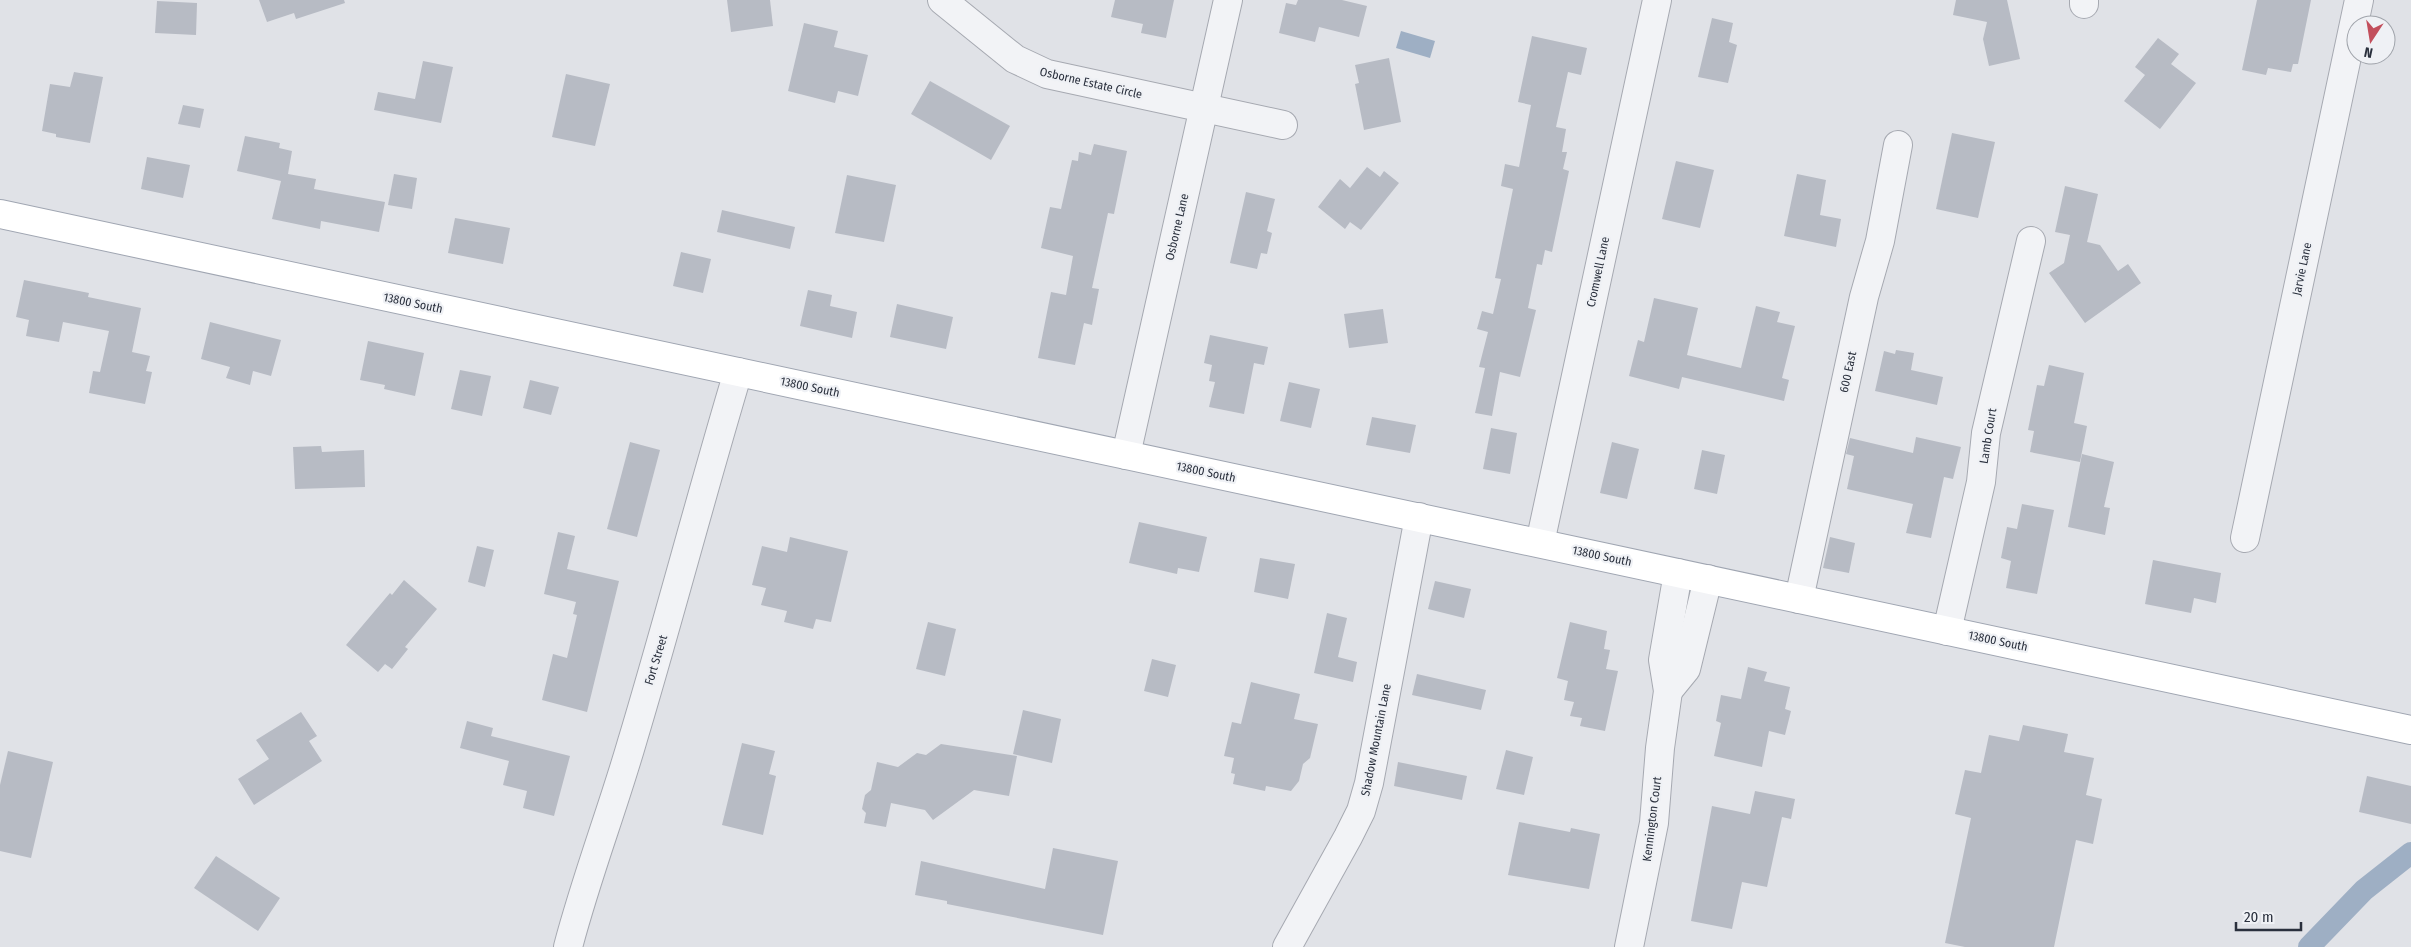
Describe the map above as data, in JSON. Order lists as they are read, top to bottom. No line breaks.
{"streets":{"main road":["13800 South"],"street":["Osborne Estate Circle","Osborne Lane","Jarvie Lane","Cromwell Lane","600 East","Lamb Court","Fort Street","Shadow Mountain Lane","Kennington Court"]},"crossings":[["Osborne Estate Circle","Osborne Lane"],["Osborne Lane","13800 South"],["Cromwell Lane","13800 South"],["13800 South","600 East"],["13800 South","Lamb Court"],["13800 South","Fort Street"],["13800 South","Shadow Mountain Lane"],["13800 South","Kennington Court"]],"scale_bar":"20 m","north":"bottom"}
